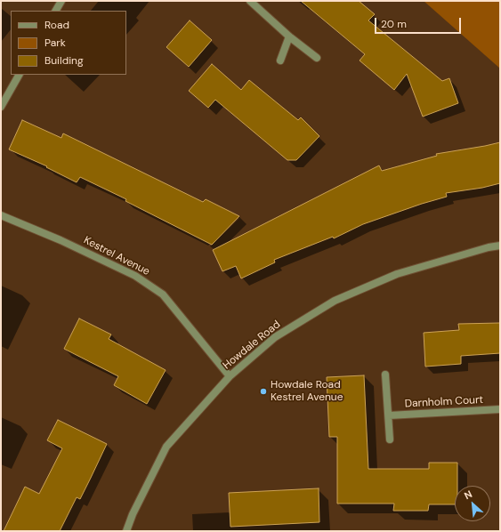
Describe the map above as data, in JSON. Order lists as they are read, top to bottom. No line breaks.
{"streets":{"street":["Kestrel Avenue","Howdale Road","Darnholm Court"]},"crossings":[["Kestrel Avenue","Howdale Road"]],"places":["Howdale Road Kestrel Avenue"],"legend":["Road","Park","Building"],"scale_bar":"20 m","north":"top left"}
